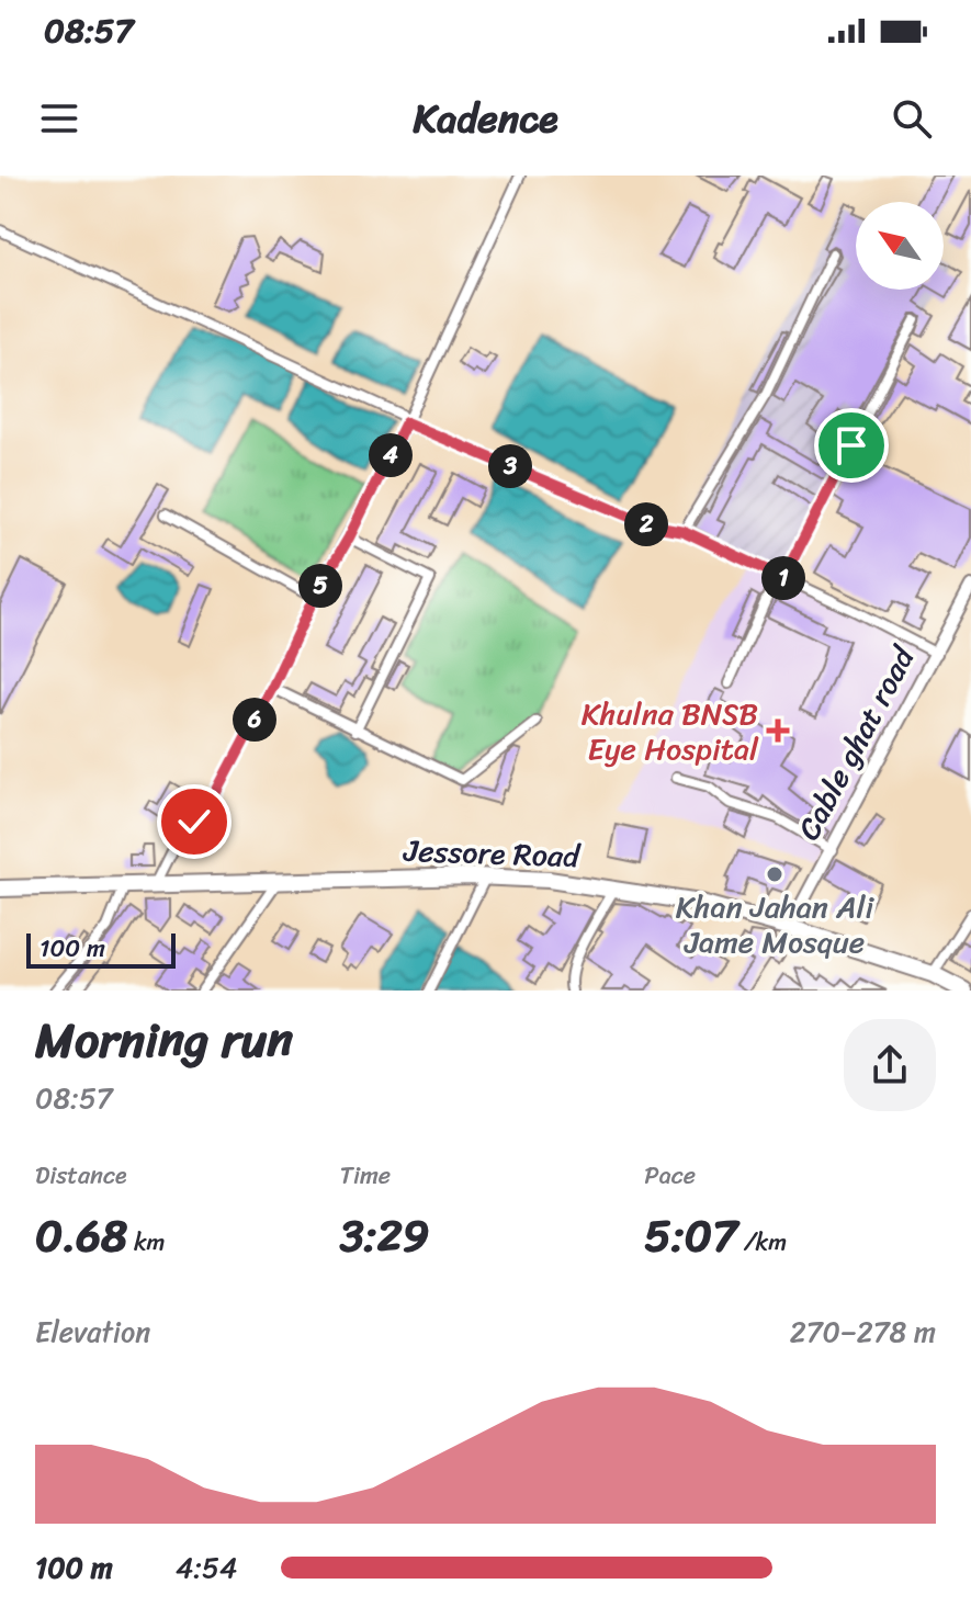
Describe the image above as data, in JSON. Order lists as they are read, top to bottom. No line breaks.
{"streets":{"highway":["Jessore Road"],"street":["Cable ghat road"]},"crossings":[["Cable ghat road","Jessore Road"]],"places":{"health":["Khulna BNSB Eye Hospital"],"other":["Khan Jahan Ali Jame Mosque"]},"scale_bar":"100 m","north":"top left","page":{"status":"08:57","header":"Kadence","pins":["4","3","2","1","5","6"],"scale":"100 m","heading":["Morning run","08:57"],"stats":[["Distance","0.68 km"],["Time","3:29"],["Pace","5:07 /km"]],"chart":["Elevation","270–278 m"],"list":[{"name":"100 m","note":"4:54"}]}}
